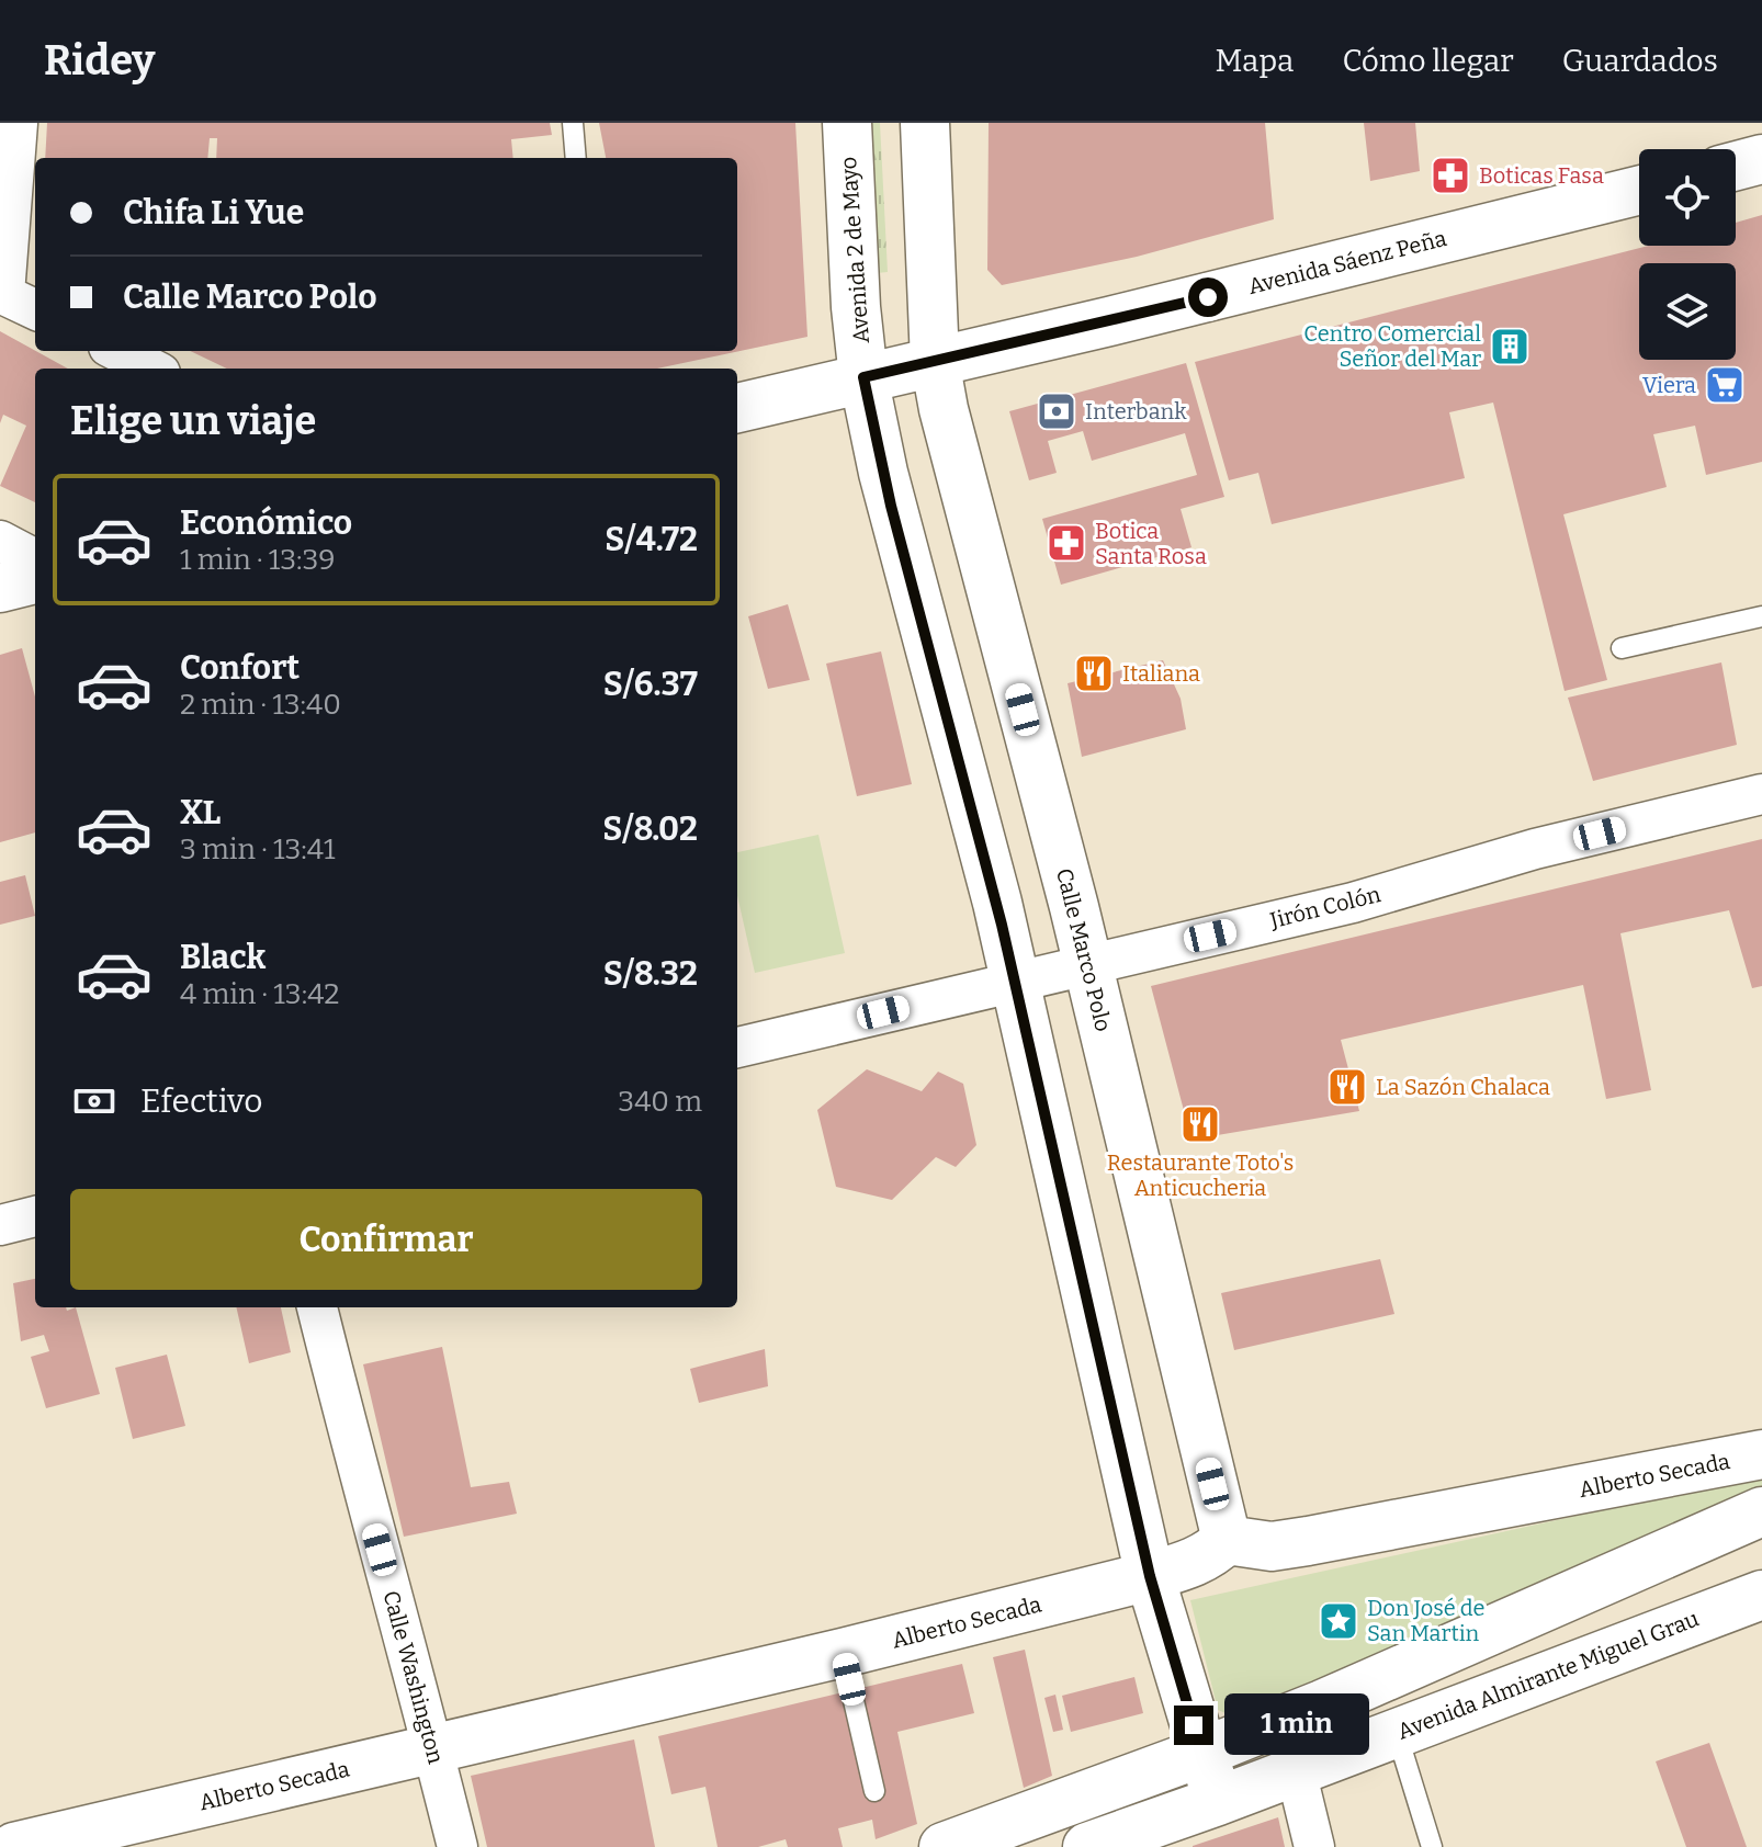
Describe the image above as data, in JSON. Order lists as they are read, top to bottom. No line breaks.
{"streets":{"main road":["Avenida 2 de Mayo","Avenida Sáenz Peña","Calle Marco Polo","Alberto Secada","Avenida Almirante Miguel Grau"],"street":["Jirón Colón","Calle Washington"]},"crossings":[["Avenida 2 de Mayo","Avenida Sáenz Peña"],["Avenida Sáenz Peña","Calle Marco Polo"],["Jirón Colón","Calle Marco Polo"],["Calle Marco Polo","Alberto Secada"],["Alberto Secada","Calle Washington"]],"places":{"pharmacy":["Boticas Fasa","Botica Santa Rosa"],"building":["Centro Comercial Señor del Mar"],"supermarket":["Viera"],"bank":["Interbank"],"restaurant":["Italiana","La Sazón Chalaca","Restaurante Toto's Anticucheria"],"place":["Don José de San Martin"]},"page":{"header":"Ridey","nav":["Mapa","Cómo llegar","Guardados"],"banner":["Chifa Li Yue","Calle Marco Polo"],"heading":"Elige un viaje","list":[{"name":"Económico","note":"1 min · 13:39","value":"S/4.72"},{"name":"Confort","note":"2 min · 13:40","value":"S/6.37"},{"name":"XL","note":"3 min · 13:41","value":"S/8.02"},{"name":"Black","note":"4 min · 13:42","value":"S/8.32"}],"pay":["Efectivo","340 m"],"buttons":"Confirmar","bubble":"1 min"}}
